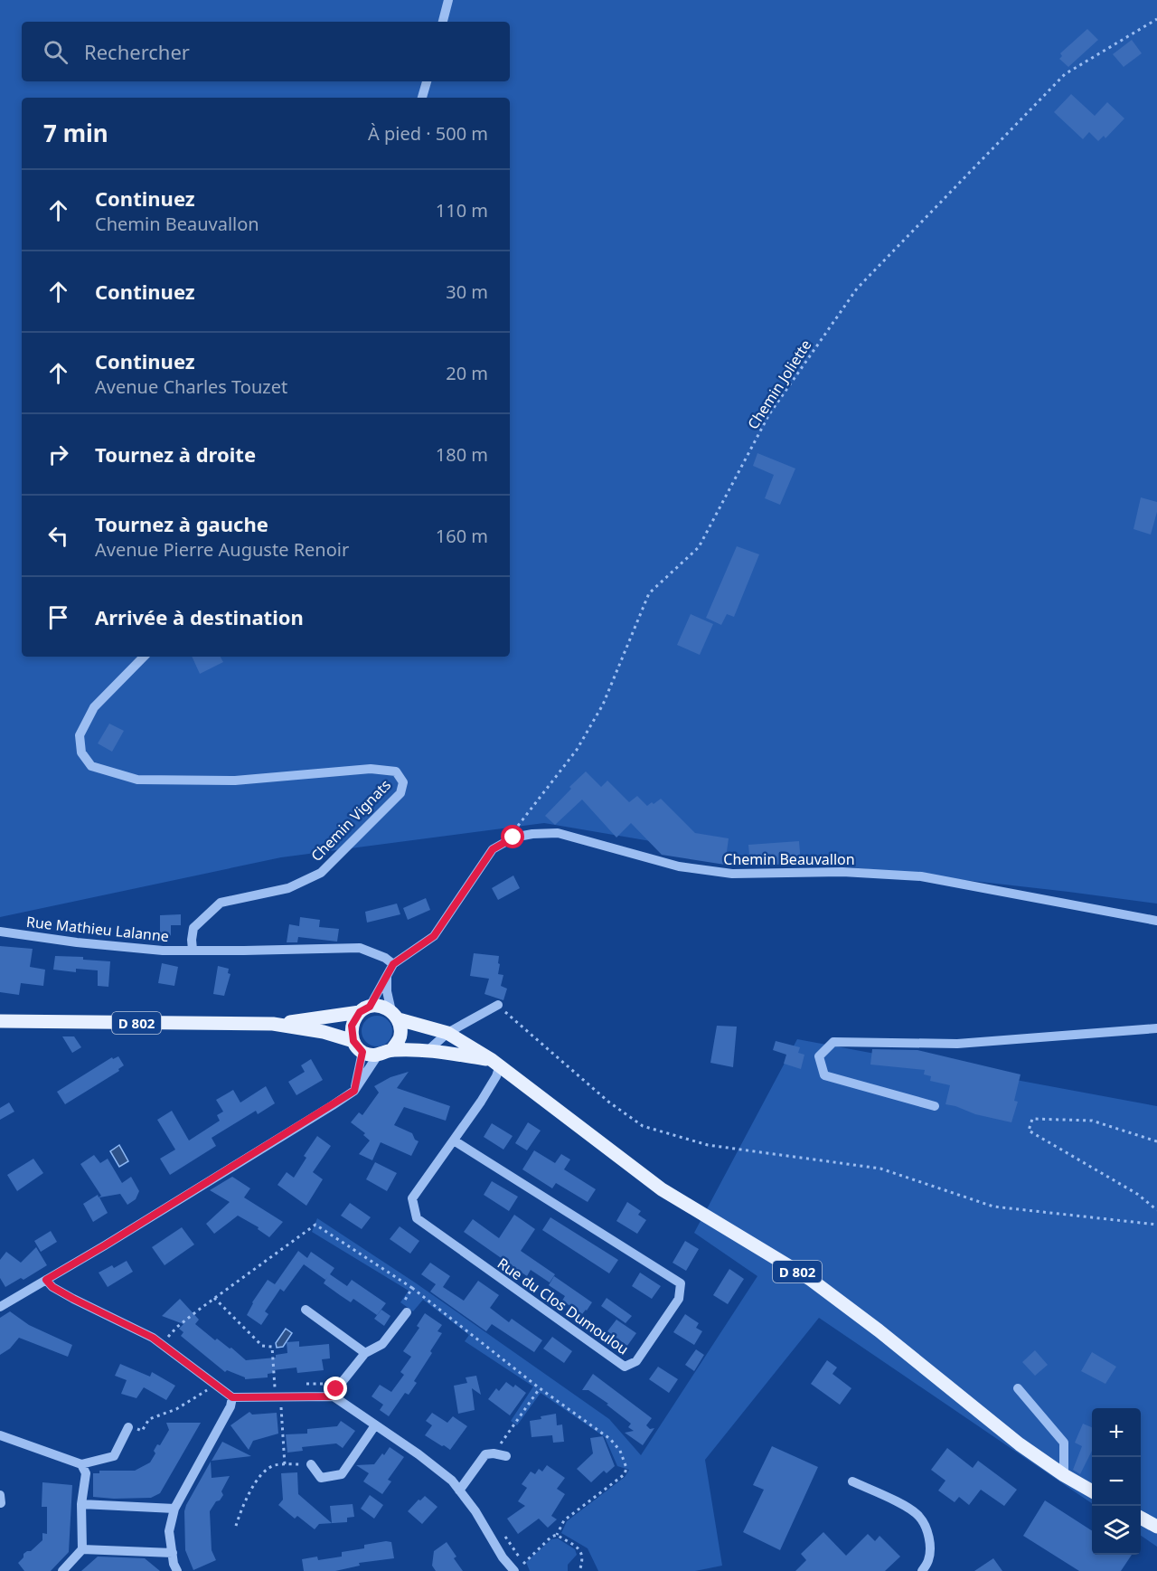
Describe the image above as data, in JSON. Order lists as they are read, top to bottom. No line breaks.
{"streets":{"main road":["D 802"],"street":["Chemin Vignats","Chemin Beauvallon","Rue Mathieu Lalanne","Rue du Clos Dumoulou"],"path":["Chemin Joliette"]},"crossings":[["Chemin Joliette","Chemin Beauvallon"],["Chemin Vignats","Rue Mathieu Lalanne"],["Chemin Beauvallon","D 802"],["D 802","Rue du Clos Dumoulou"]],"page":{"search":"Rechercher","heading":["7 min","À pied · 500 m"],"list":[["Continuez","Chemin Beauvallon","110 m"],["Continuez","30 m"],["Continuez","Avenue Charles Touzet","20 m"],["Tournez à droite","180 m"],["Tournez à gauche","Avenue Pierre Auguste Renoir","160 m"],"Arrivée à destination"],"map_buttons":["+","−"]}}
